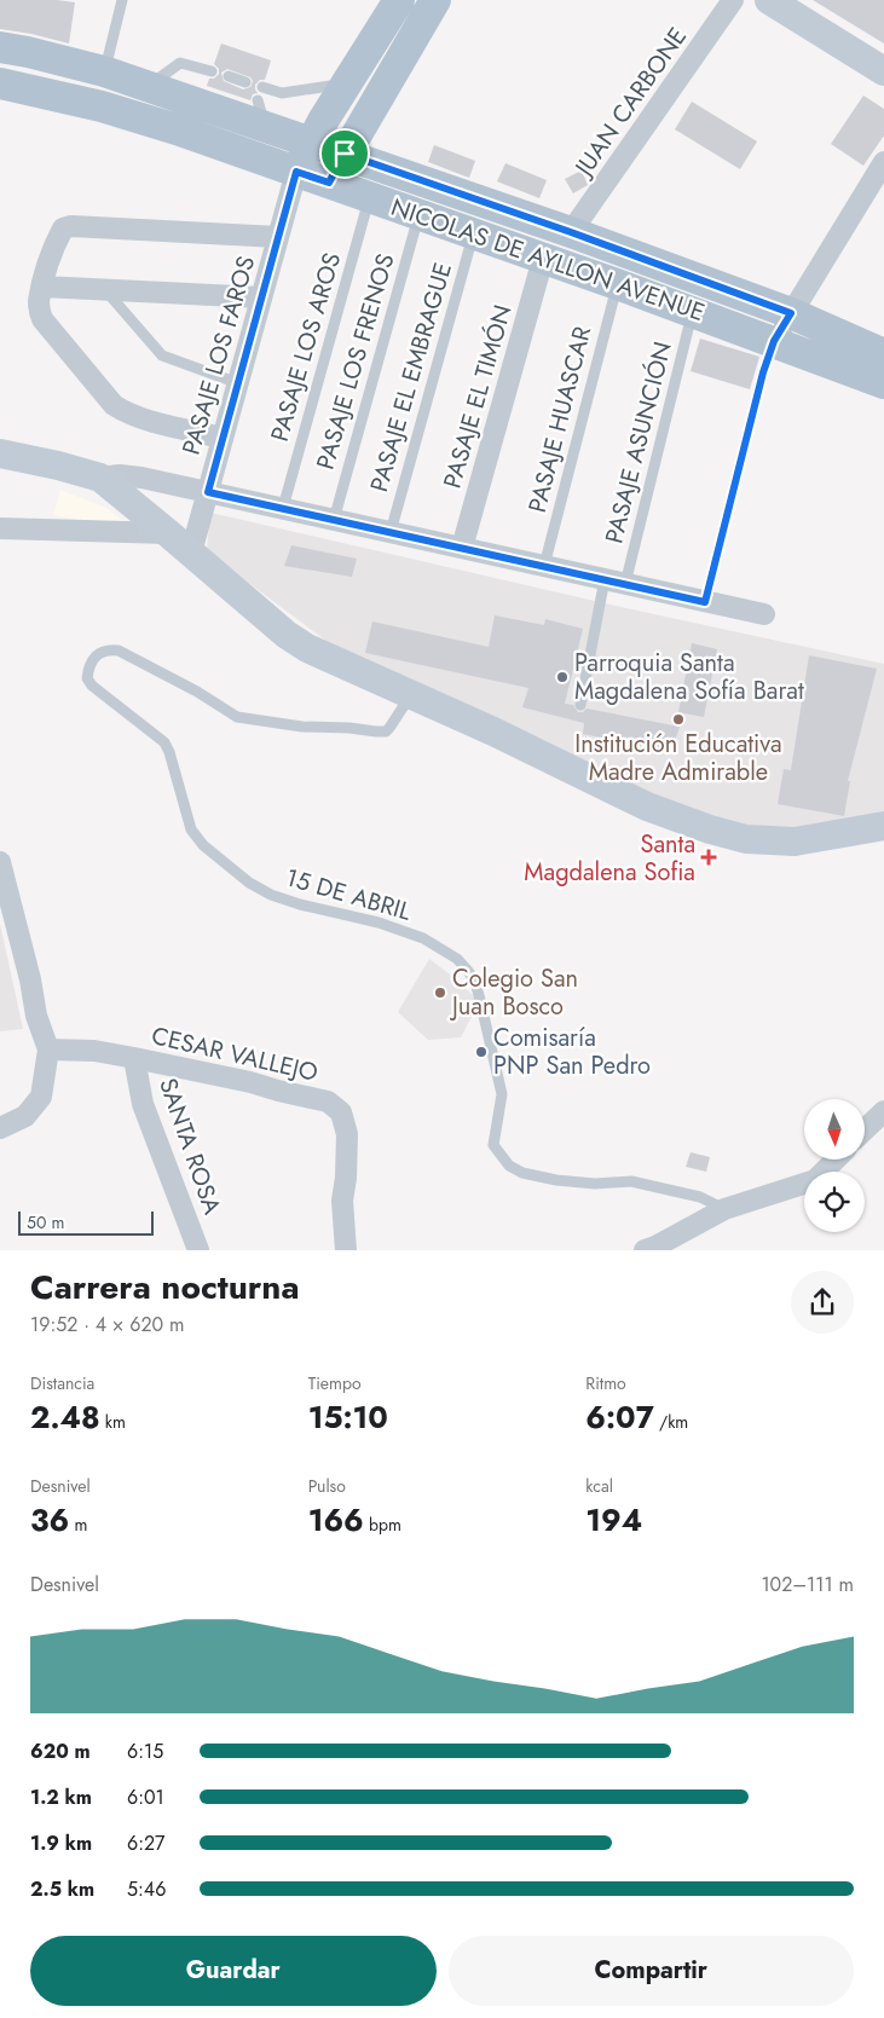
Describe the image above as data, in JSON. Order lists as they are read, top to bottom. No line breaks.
{"streets":{"main road":["NICOLAS DE AYLLON AVENUE"],"street":["JUAN CARBONE","PASAJE LOS FAROS","PASAJE EL TIMÓN","CESAR VALLEJO","SANTA ROSA"],"lane":["PASAJE LOS AROS","PASAJE LOS FRENOS","PASAJE EL EMBRAGUE","PASAJE HUASCAR","PASAJE ASUNCIÓN","15 DE ABRIL"]},"crossings":[["JUAN CARBONE","NICOLAS DE AYLLON AVENUE"],["NICOLAS DE AYLLON AVENUE","PASAJE LOS AROS"],["NICOLAS DE AYLLON AVENUE","PASAJE LOS FAROS"],["NICOLAS DE AYLLON AVENUE","PASAJE LOS FRENOS"],["NICOLAS DE AYLLON AVENUE","PASAJE EL EMBRAGUE"],["NICOLAS DE AYLLON AVENUE","PASAJE EL TIMÓN"],["NICOLAS DE AYLLON AVENUE","PASAJE HUASCAR"],["NICOLAS DE AYLLON AVENUE","PASAJE ASUNCIÓN"],["CESAR VALLEJO","SANTA ROSA"]],"places":{"other":["Parroquia Santa Magdalena Sofía Barat","Institución Educativa Madre Admirable","Colegio San Juan Bosco","Comisaría PNP San Pedro"],"health":["Santa Magdalena Sofia"]},"scale_bar":"50 m","north":"bottom","page":{"scale":"50 m","heading":["Carrera nocturna","19:52 · 4 × 620 m"],"stats":[["Distancia","2.48 km"],["Tiempo","15:10"],["Ritmo","6:07 /km"],["Desnivel","36 m"],["Pulso","166 bpm"],["kcal","194"]],"chart":["Desnivel","102–111 m"],"list":[{"name":"620 m","note":"6:15"},{"name":"1.2 km","note":"6:01"},{"name":"1.9 km","note":"6:27"},{"name":"2.5 km","note":"5:46"}],"buttons":["Guardar","Compartir"]}}
